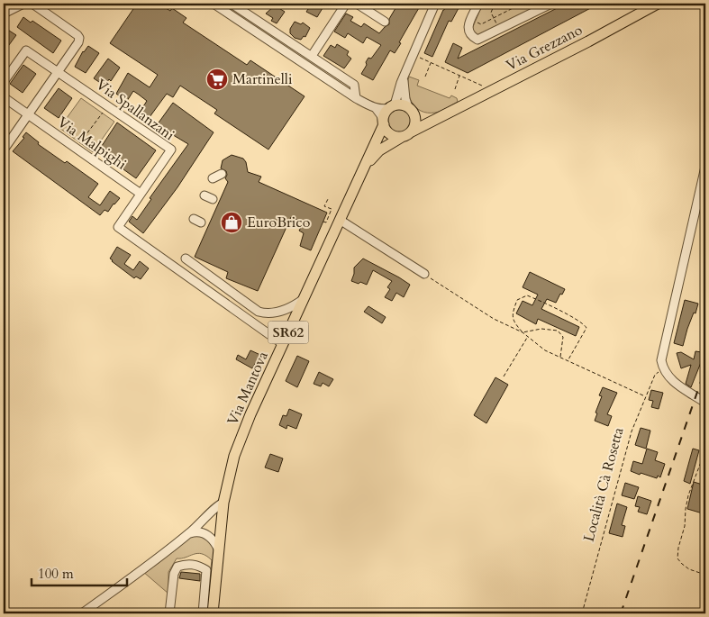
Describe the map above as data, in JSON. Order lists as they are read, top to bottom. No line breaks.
{"streets":{"main road":["Via Grezzano","SR62","Via Mantova"],"street":["Via Spallanzani","Via Malpighi"],"path":["Località Cà Rosetta"]},"crossings":[["Via Grezzano","Via Mantova"],["Via Spallanzani","Via Malpighi"],["Via Spallanzani","Via Mantova"],["SR62","Via Mantova"]],"places":{"supermarket":["Martinelli"],"shop":["EuroBrico"]},"scale_bar":"100 m"}
